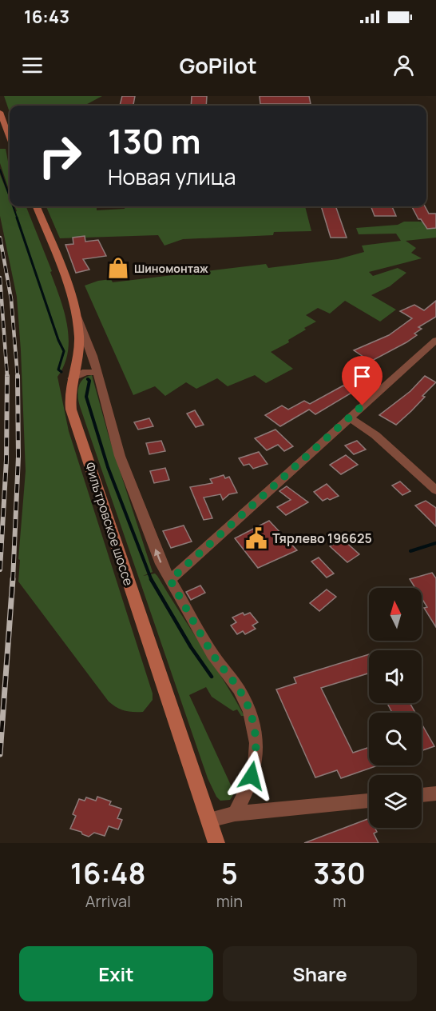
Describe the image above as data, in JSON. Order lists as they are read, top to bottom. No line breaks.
{"streets":{"main road":["Фильтровское шоссе"]},"places":{"shop":["Шиномонтаж"],"public building":["Тярлево 196625"]},"north":"top","page":{"status":"16:43","header":"GoPilot","turn":["130 m","Новая улица"],"eta":["16:48","Arrival","5","min","330","m"],"buttons":["Exit","Share"]}}
